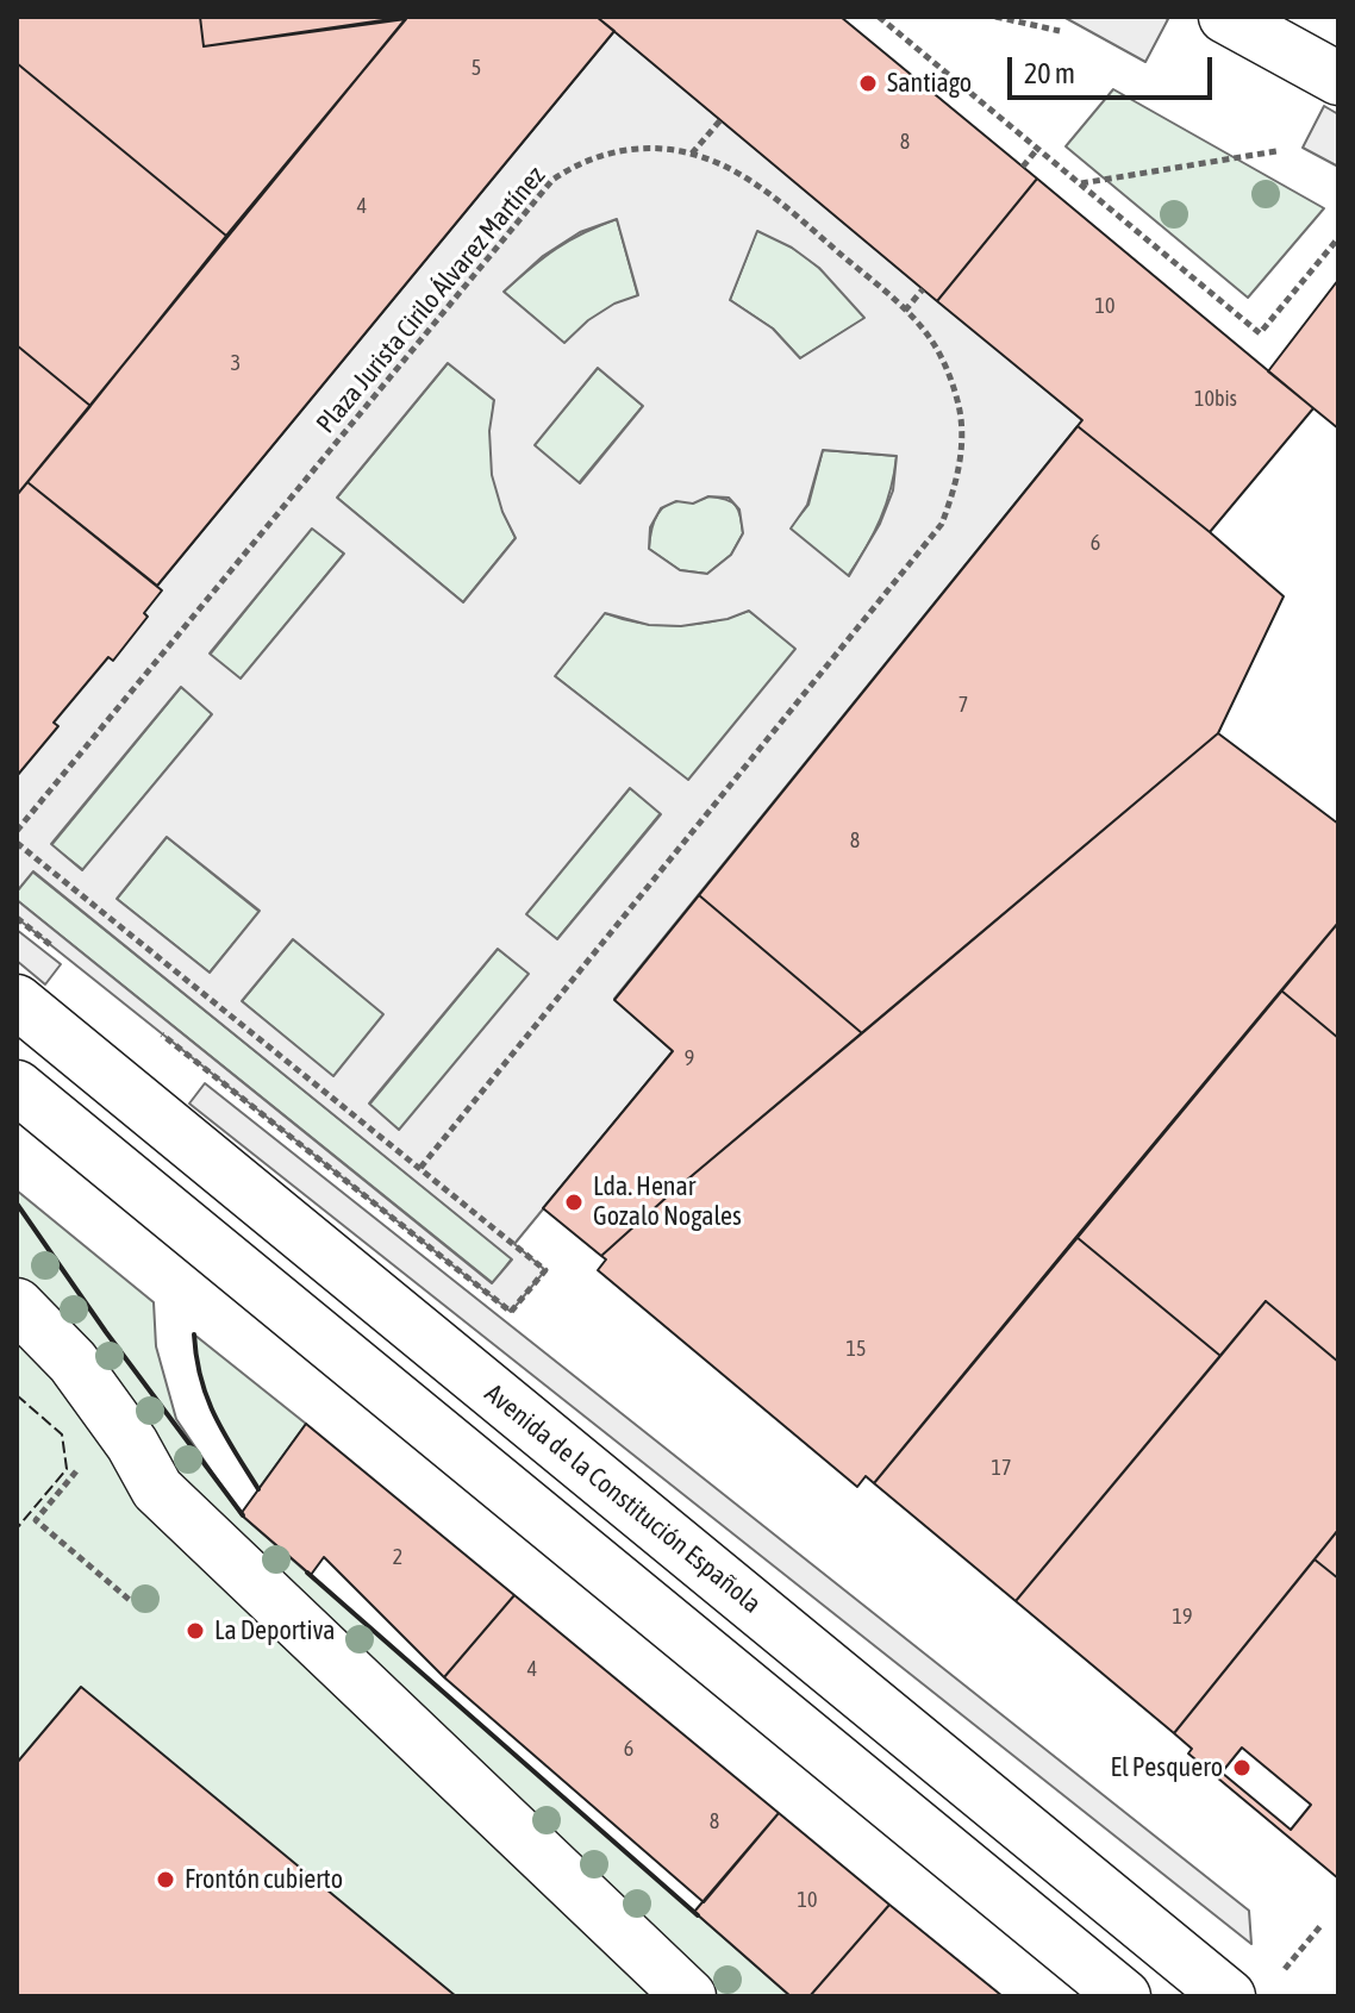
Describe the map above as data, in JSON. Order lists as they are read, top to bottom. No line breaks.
{"streets":{"main road":["Avenida de la Constitución Española"],"path":["Plaza Jurista Cirilo Álvarez Martínez"]},"places":["Santiago","Lda. Henar Gozalo Nogales","La Deportiva","El Pesquero","Frontón cubierto"],"house_numbers":["5","8","4","10","3","10bis","6","7","8","9","15","17","2","19","4","6","8","10"],"scale_bar":"20 m"}
